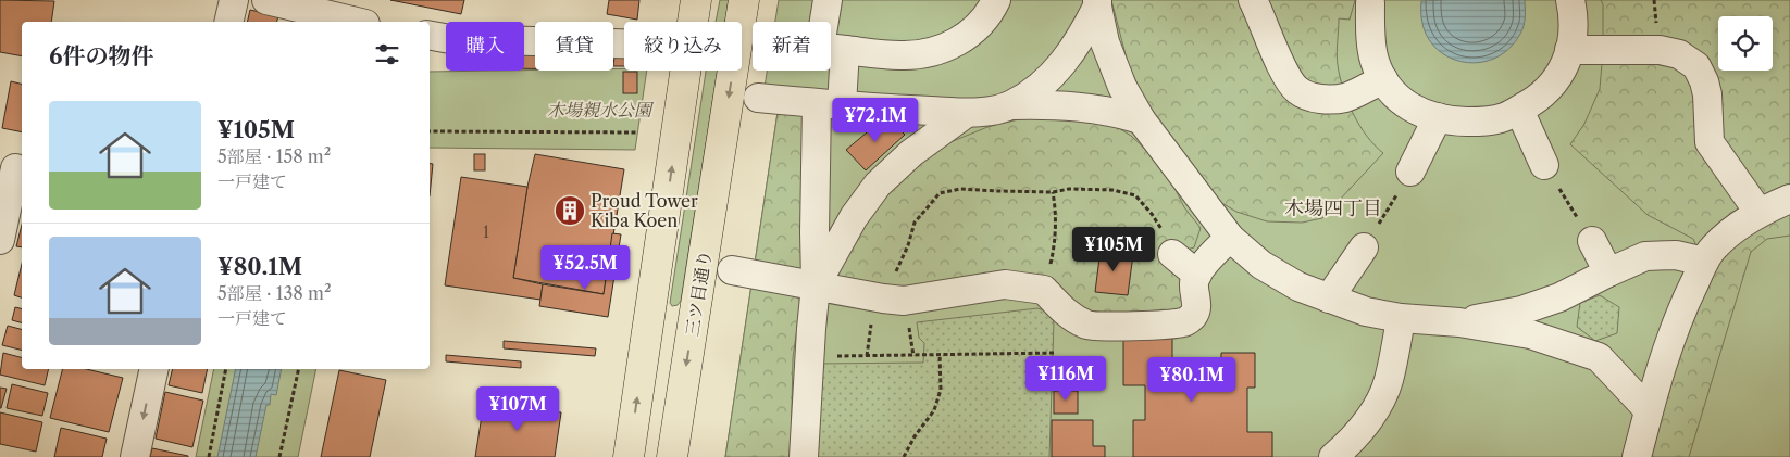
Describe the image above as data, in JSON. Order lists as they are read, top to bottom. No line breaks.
{"streets":{"main road":["三ツ目通り"]},"districts":["木場四丁目"],"parks":["木場親水公園"],"places":{"building":["Proud Tower Kiba Koen"]},"house_numbers":["1"],"page":{"chip":["購入","賃貸","絞り込み","新着"],"heading":"6件の物件","list":[{"name":"¥105M","note":"5部屋 · 158 m² · 一戸建て"},{"name":"¥80.1M","note":"5部屋 · 138 m² · 一戸建て"}],"price":["¥72.1M","¥105M","¥52.5M","¥116M","¥80.1M","¥107M"]}}
